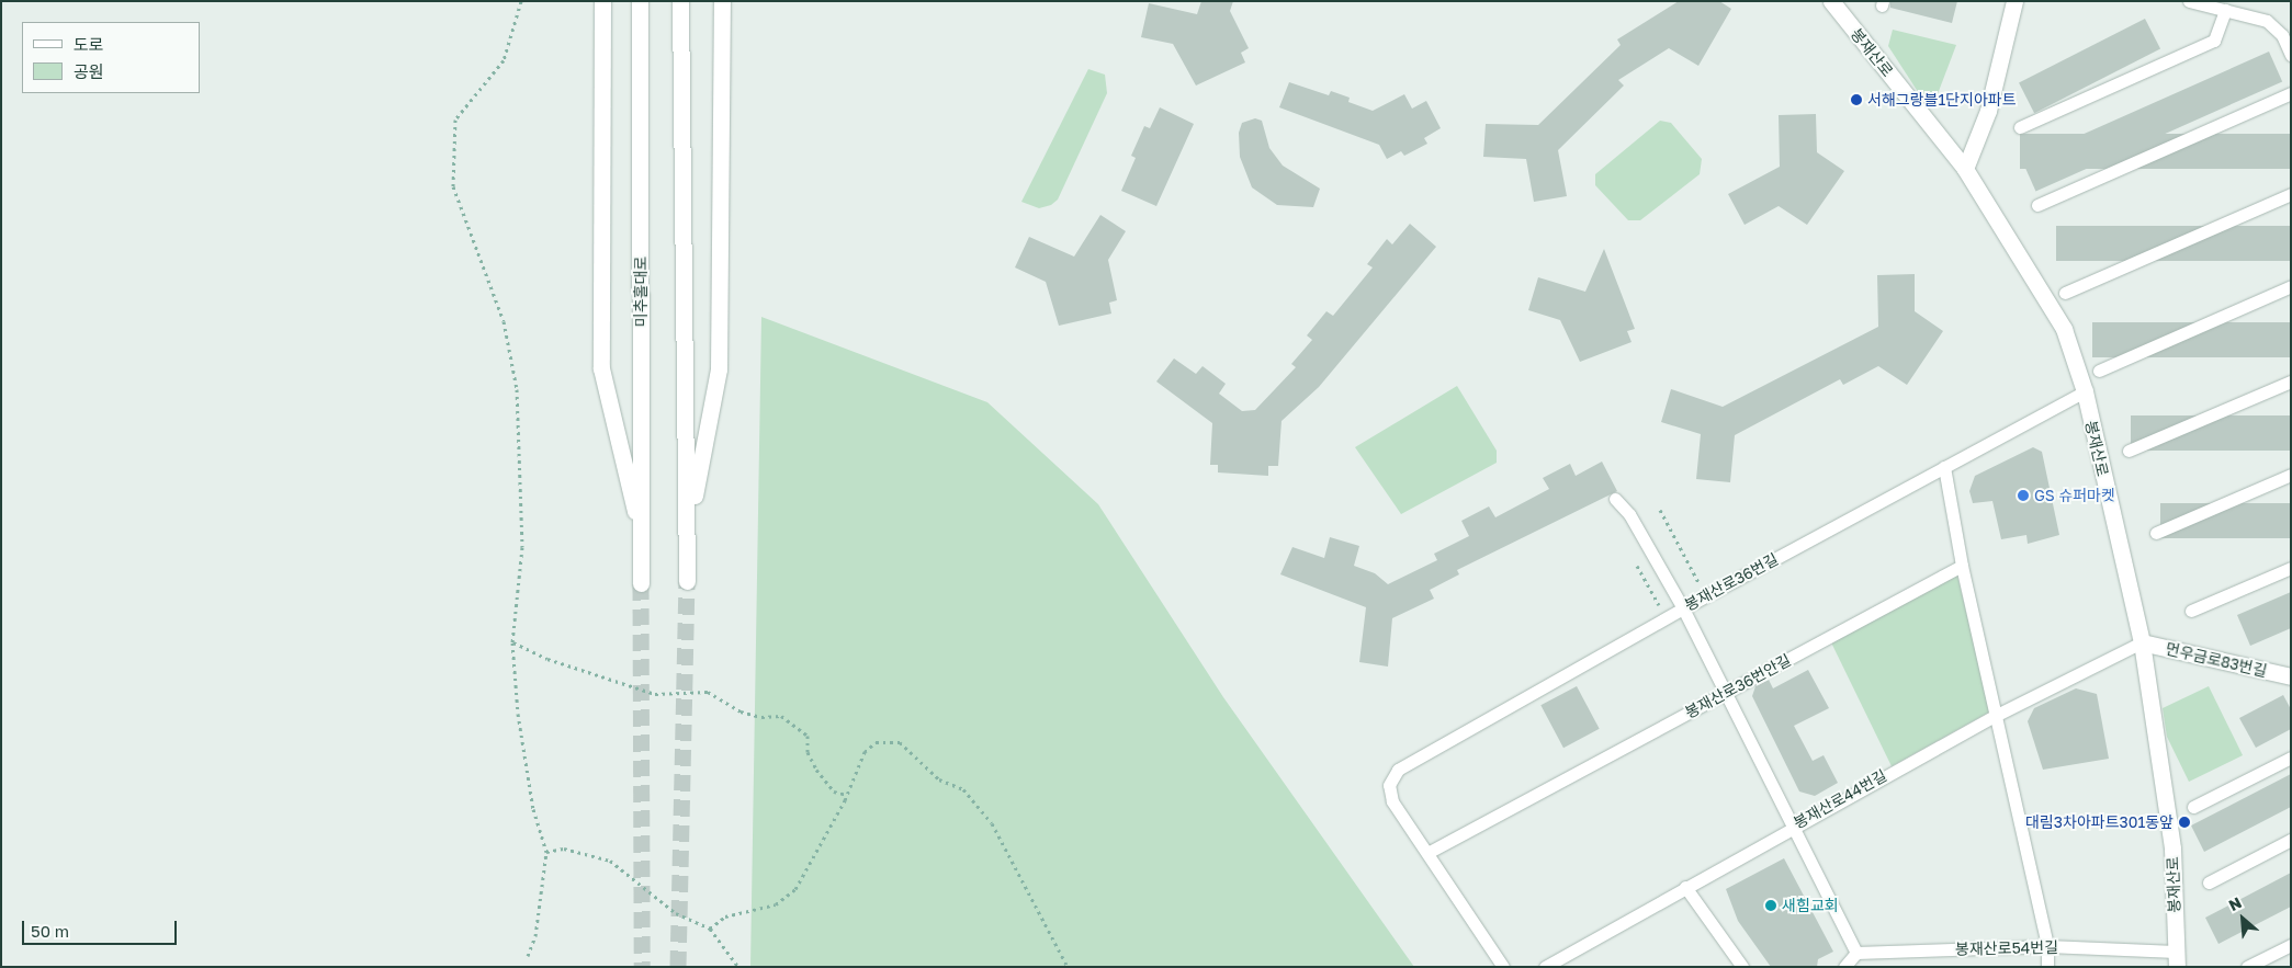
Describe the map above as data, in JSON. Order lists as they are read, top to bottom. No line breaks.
{"streets":{"main road":["봉재산로","미추홀대로","먼우금로83번길"],"lane":["봉재산로36번길","봉재산로36번안길","봉재산로44번길","봉재산로54번길"]},"crossings":[["봉재산로","봉재산로36번길"],["봉재산로","먼우금로83번길"],["봉재산로","봉재산로44번길"],["봉재산로","봉재산로54번길"],["봉재산로36번길","봉재산로36번안길"],["먼우금로83번길","봉재산로44번길"]],"places":["서해그랑블1단지아파트","GS 슈퍼마켓","대림3차아파트301동앞","새힘교회"],"legend":["도로","공원"],"scale_bar":"50 m","north":"top left"}
